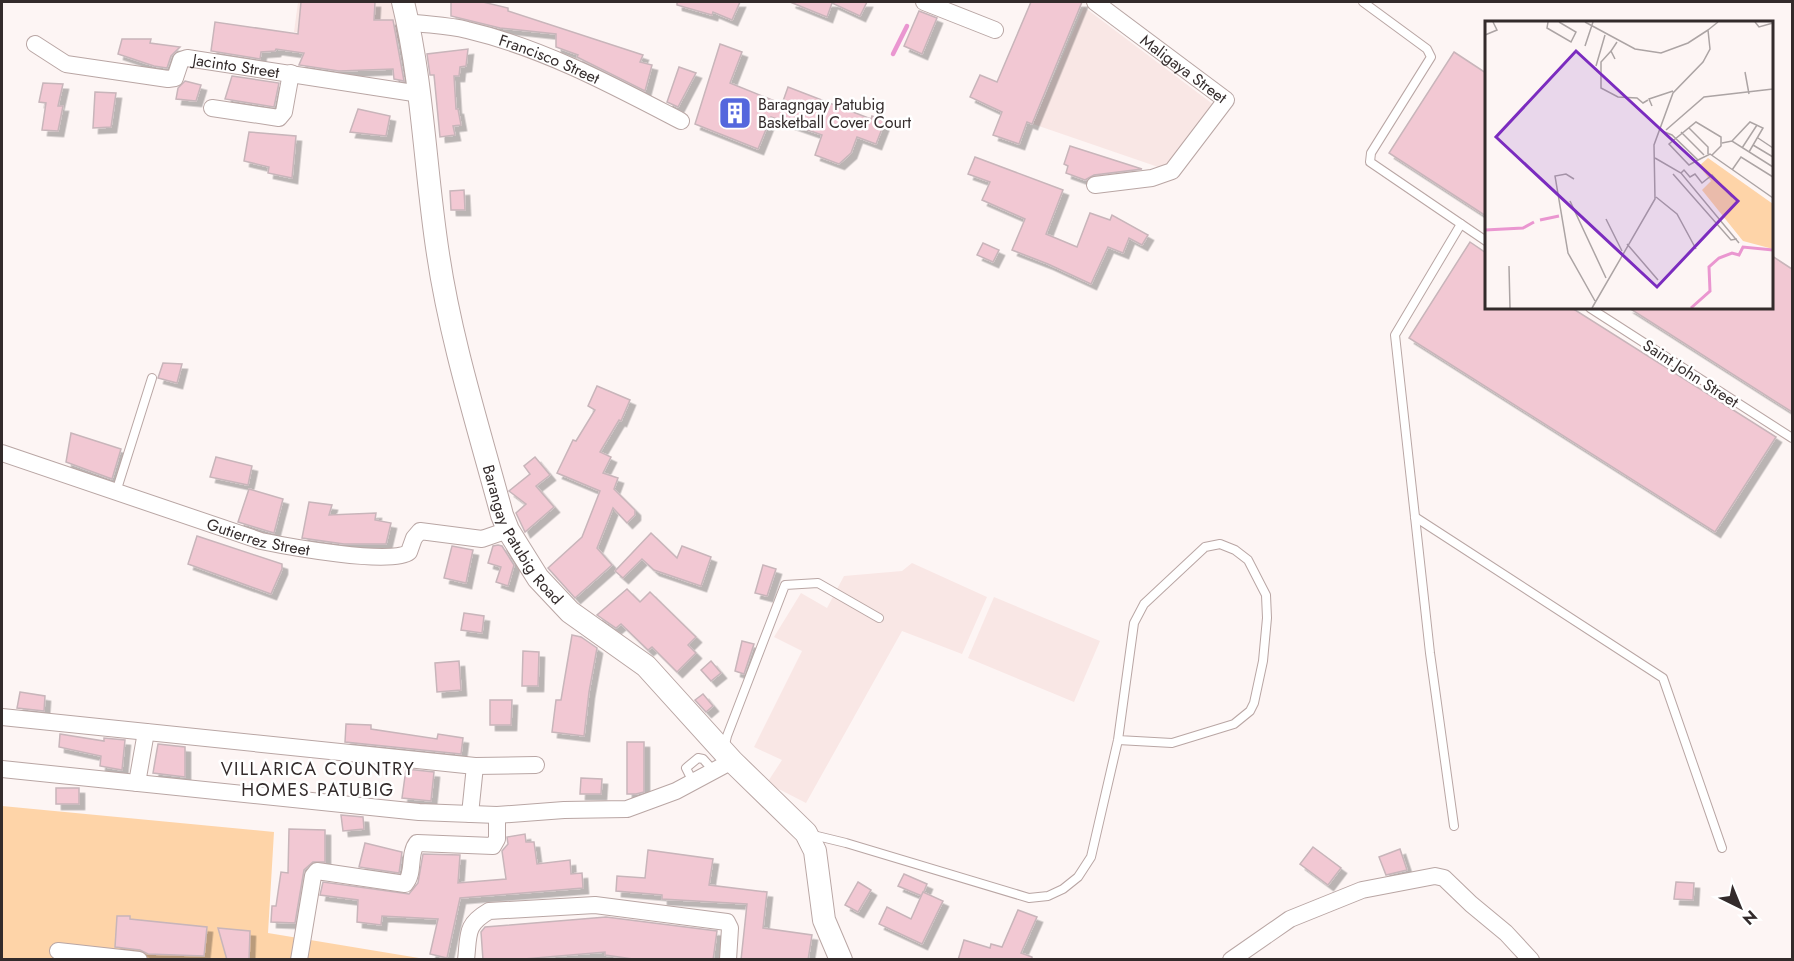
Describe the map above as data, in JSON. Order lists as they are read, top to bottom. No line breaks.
{"streets":{"main road":["Barangay Patubig Road"],"street":["Francisco Street","Jacinto Street","Maligaya Street","Gutierrez Street"],"lane":["Saint John Street"]},"crossings":[["Francisco Street","Barangay Patubig Road"],["Jacinto Street","Barangay Patubig Road"],["Barangay Patubig Road","Gutierrez Street"]],"districts":["VILLARICA COUNTRY HOMES PATUBIG"],"places":{"building":["Baragngay Patubig Basketball Cover Court"]},"north":"bottom right"}
